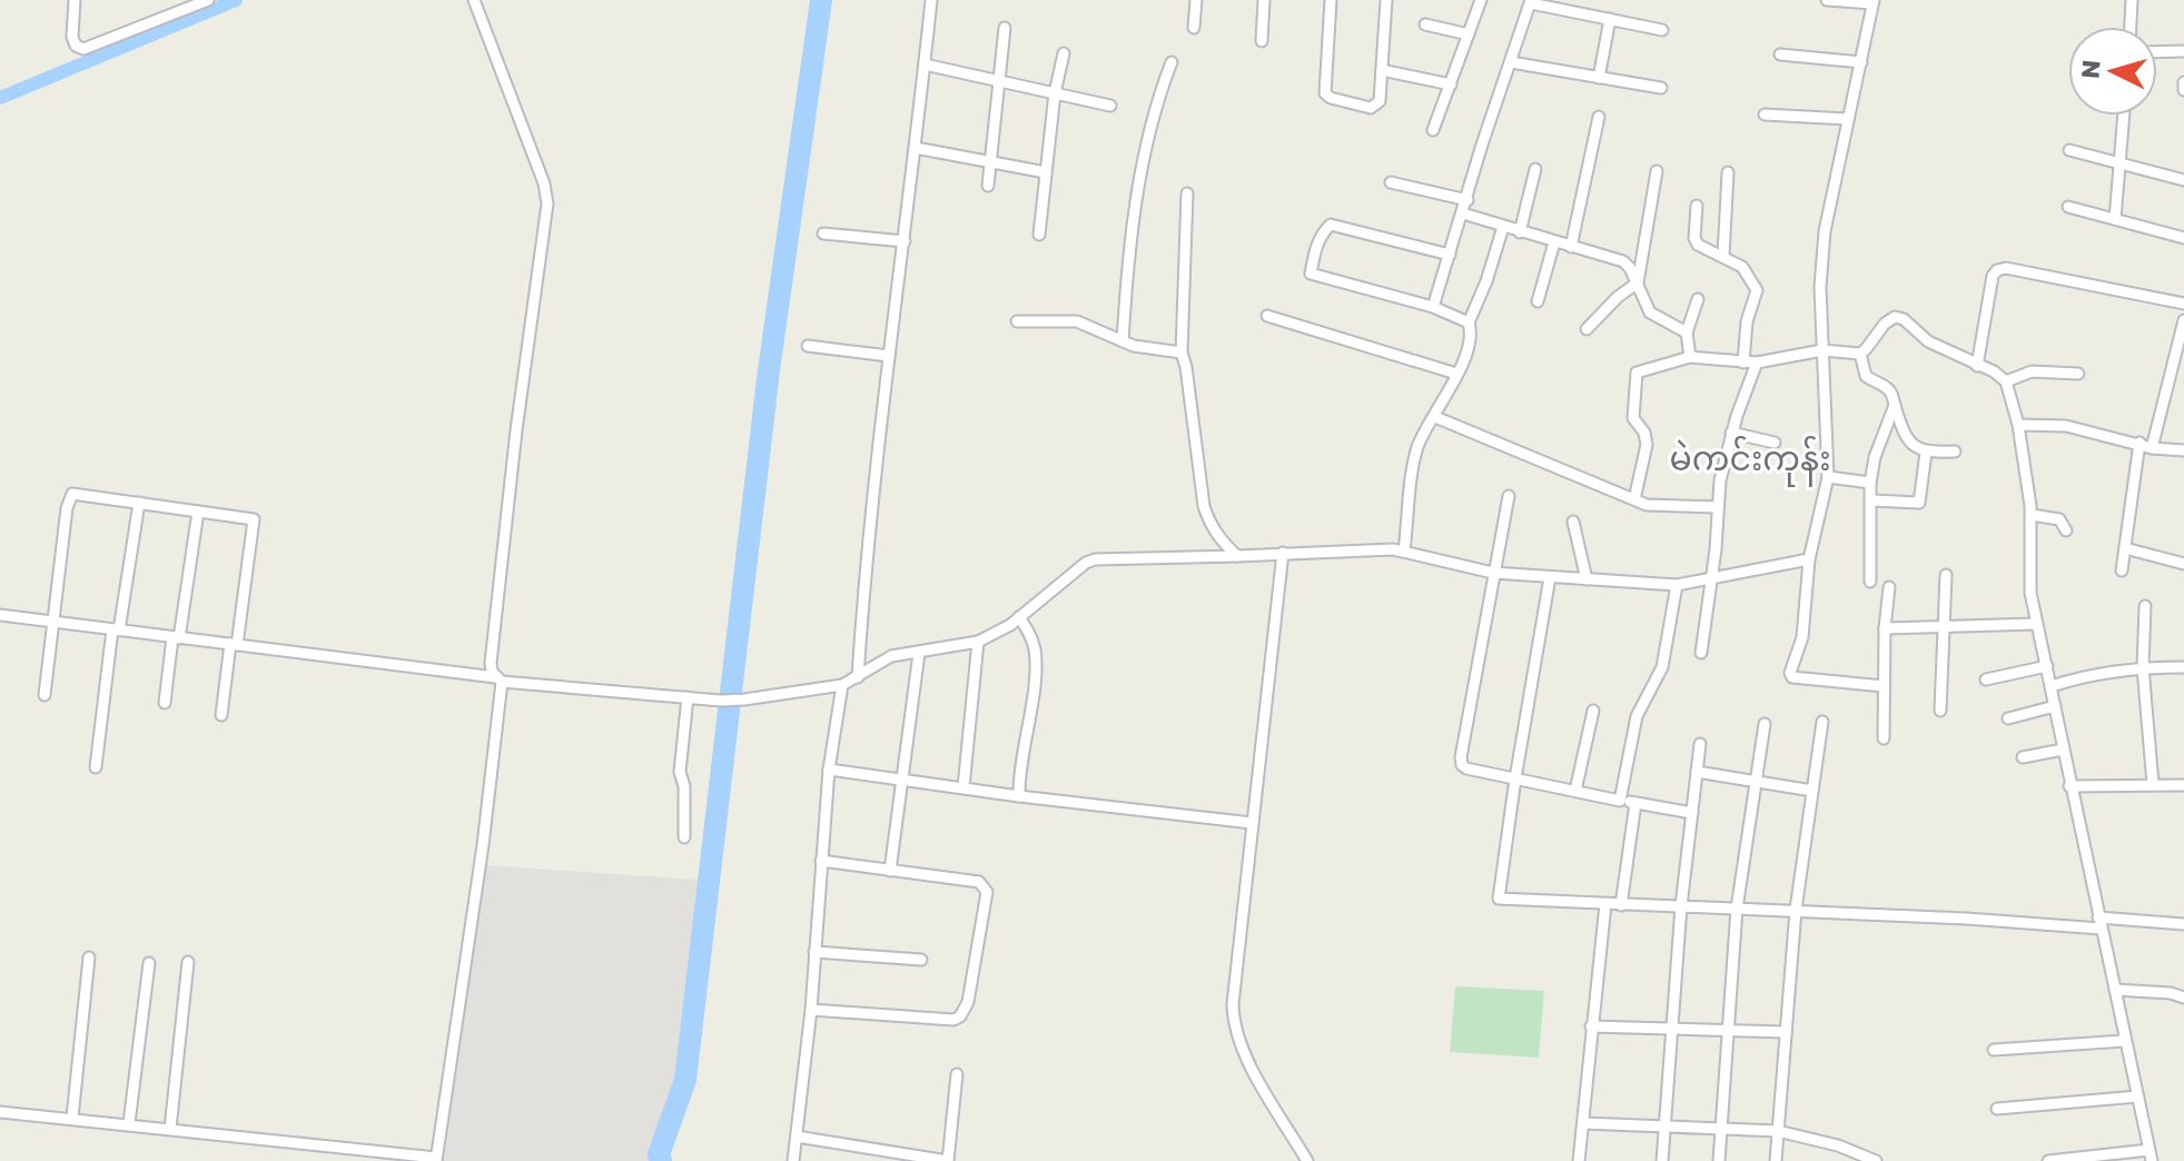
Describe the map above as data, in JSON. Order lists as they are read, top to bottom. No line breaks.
{"districts":["မဲကင်းကုန်း"],"north":"left"}
